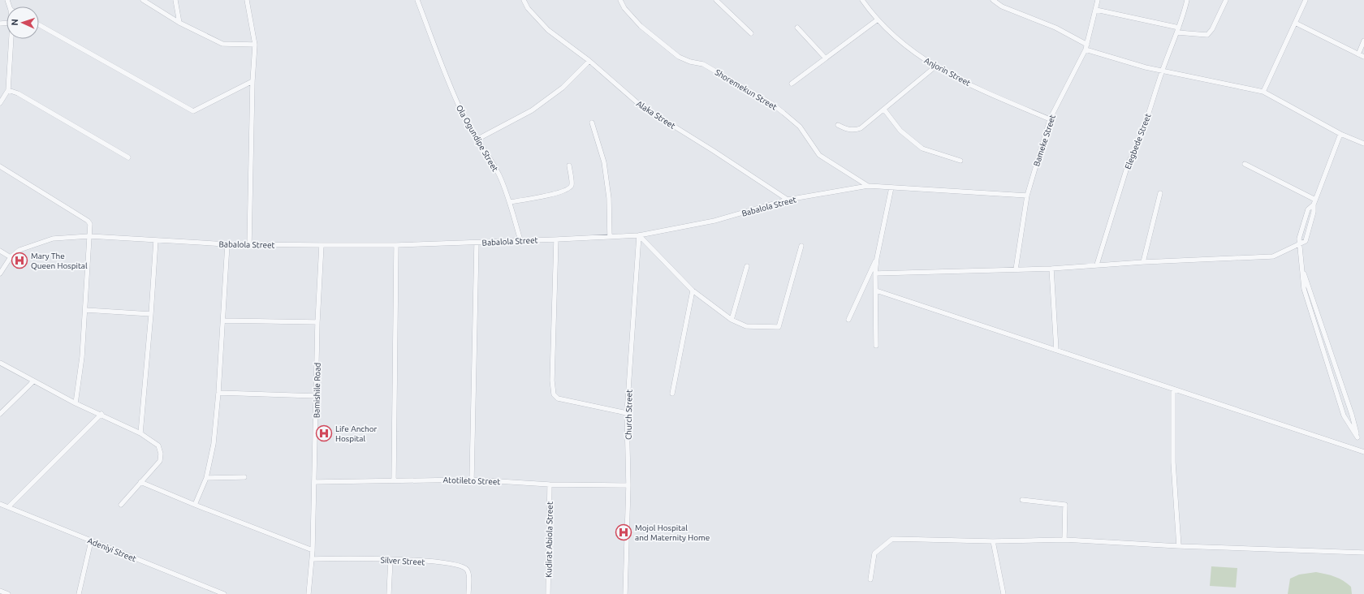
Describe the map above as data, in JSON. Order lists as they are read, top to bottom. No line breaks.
{"streets":{"street":["Anjorin Street","Shoremekun Street","Alaka Street","Ola Ogundipe Street","Bameke Street","Elegbede Street","Babalola Street","Bamishile Road","Church Street","Atotileto Street","Kudirat Abiola Street","Adeniyi Street","Silver Street"]},"crossings":[["Anjorin Street","Bameke Street"],["Shoremekun Street","Babalola Street"],["Alaka Street","Babalola Street"],["Ola Ogundipe Street","Babalola Street"],["Bameke Street","Babalola Street"],["Babalola Street","Bamishile Road"],["Babalola Street","Church Street"],["Bamishile Road","Atotileto Street"],["Bamishile Road","Silver Street"],["Church Street","Atotileto Street"],["Atotileto Street","Kudirat Abiola Street"]],"places":{"hospital":["Mary The Queen Hospital","Life Anchor Hospital","Mojol Hospital and Maternity Home"]},"north":"left"}
